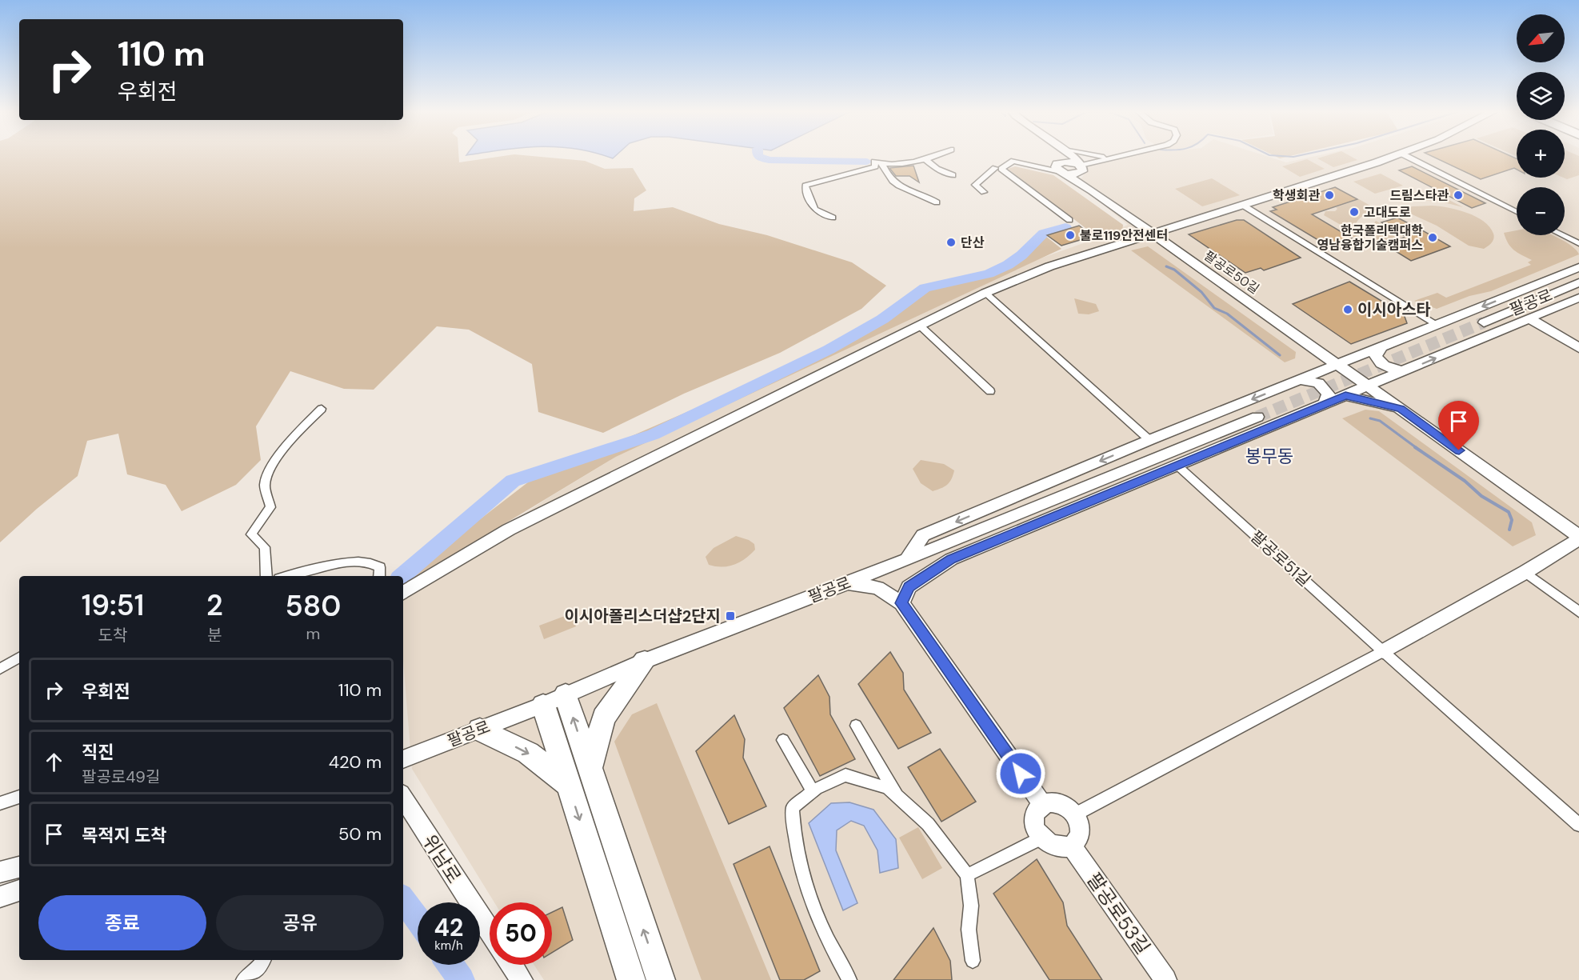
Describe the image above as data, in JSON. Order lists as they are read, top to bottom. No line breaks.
{"streets":{"main road":["팔공로50길","팔공로","위남로","팔공로53길"],"street":["팔공로51길"]},"districts":["봉무동"],"places":{"other":["학생회관","드림스타관","고대도로","불로119안전센터","한국폴리텍대학 영남융합기술캠퍼스","단산","이시아스타"],"transit":["이시아폴리스더샵2단지"]},"north":"bottom left","page":{"map_buttons":["+","−"],"turn":["110 m","우회전"],"eta":["19:51","도착","2","분","580","m"],"list":[{"name":"우회전","value":"110 m"},{"name":"직진","note":"팔공로49길","value":"420 m"},{"name":"목적지 도착","value":"50 m"}],"buttons":["종료","공유"],"speed":"42 km/h","limit":"50"}}
